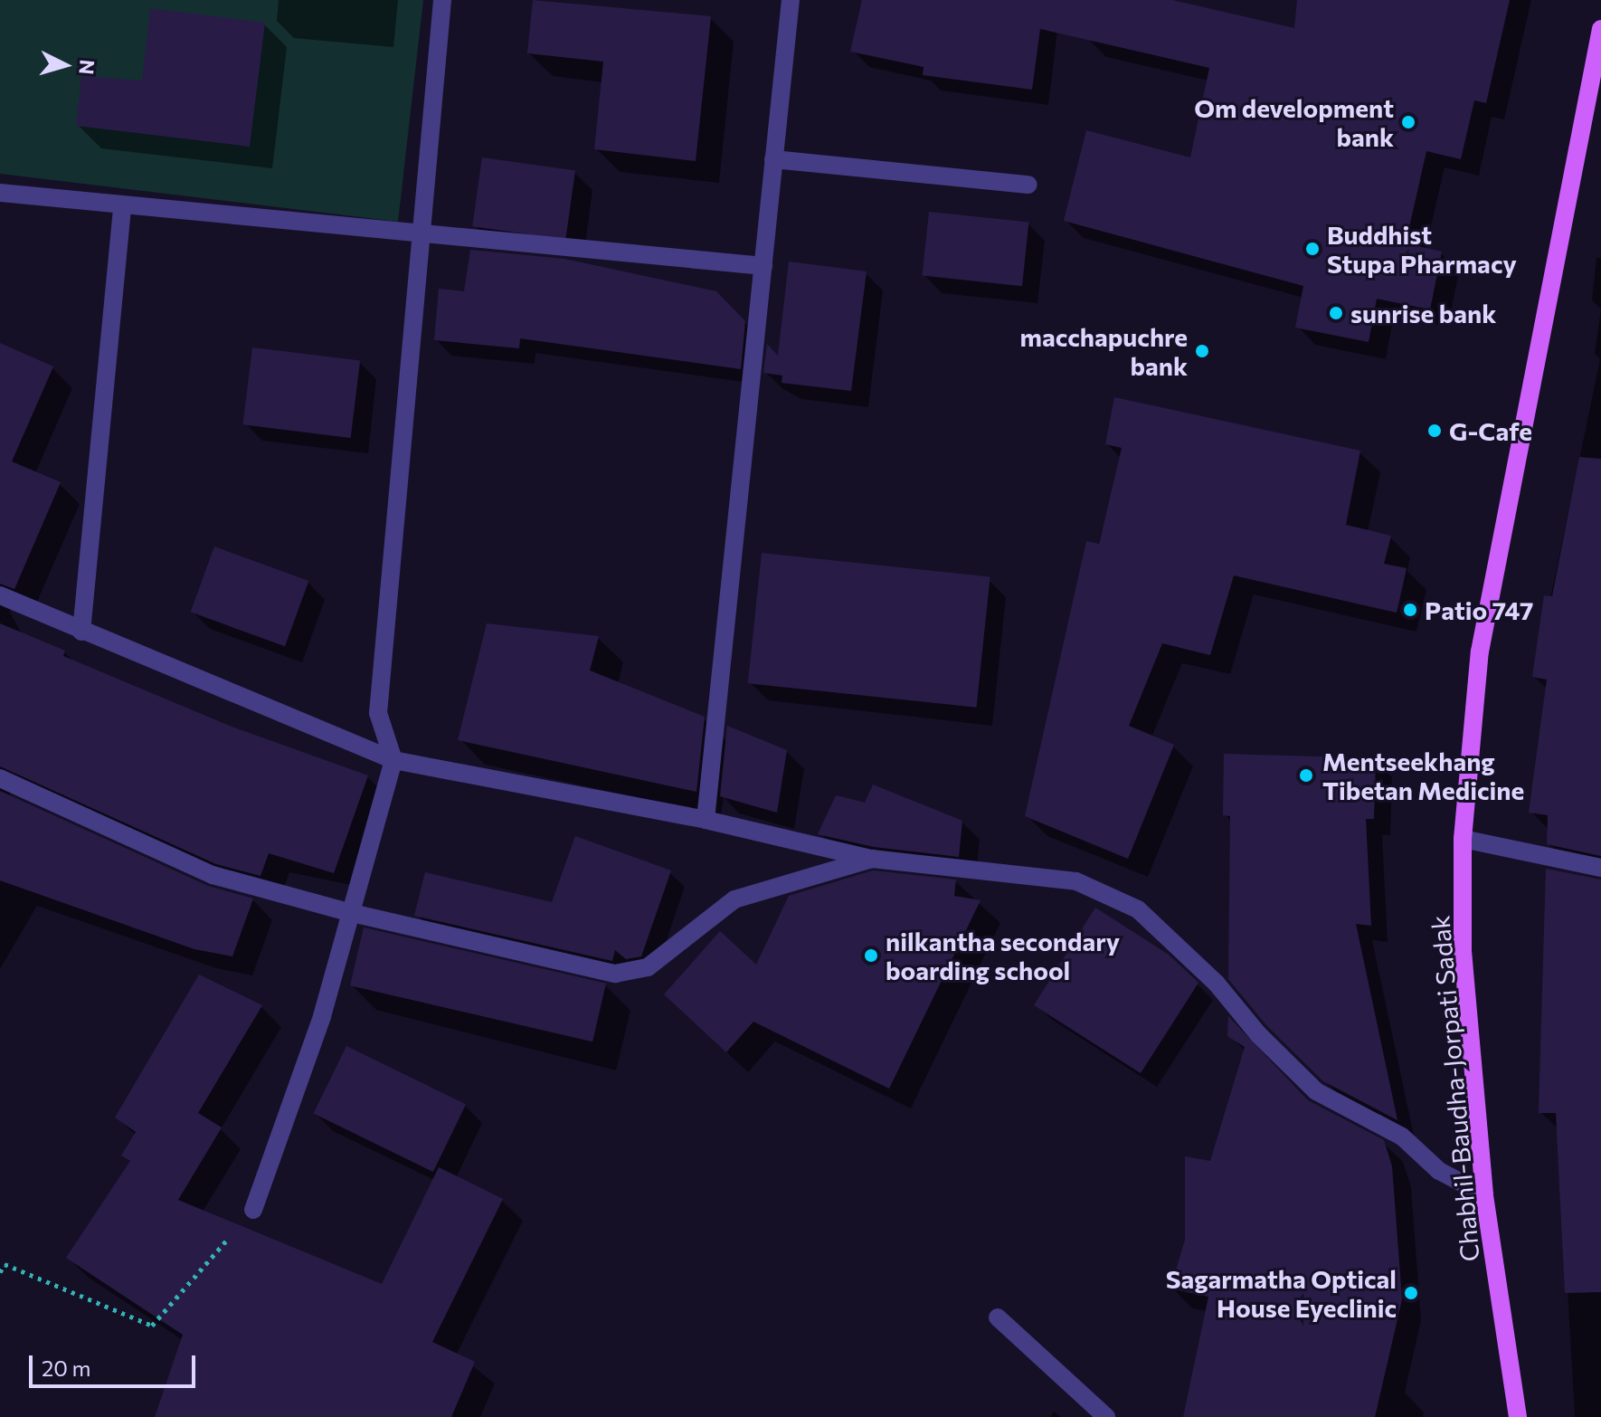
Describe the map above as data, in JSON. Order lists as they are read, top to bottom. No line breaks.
{"streets":{"main road":["Chabhil-Baudha-Jorpati Sadak"]},"places":["Om development bank","Buddhist Stupa Pharmacy","sunrise bank","macchapuchre bank","G-Cafe","Patio 747","Mentseekhang Tibetan Medicine","nilkantha secondary boarding school","Sagarmatha Optical House Eyeclinic"],"scale_bar":"20 m","north":"right"}
